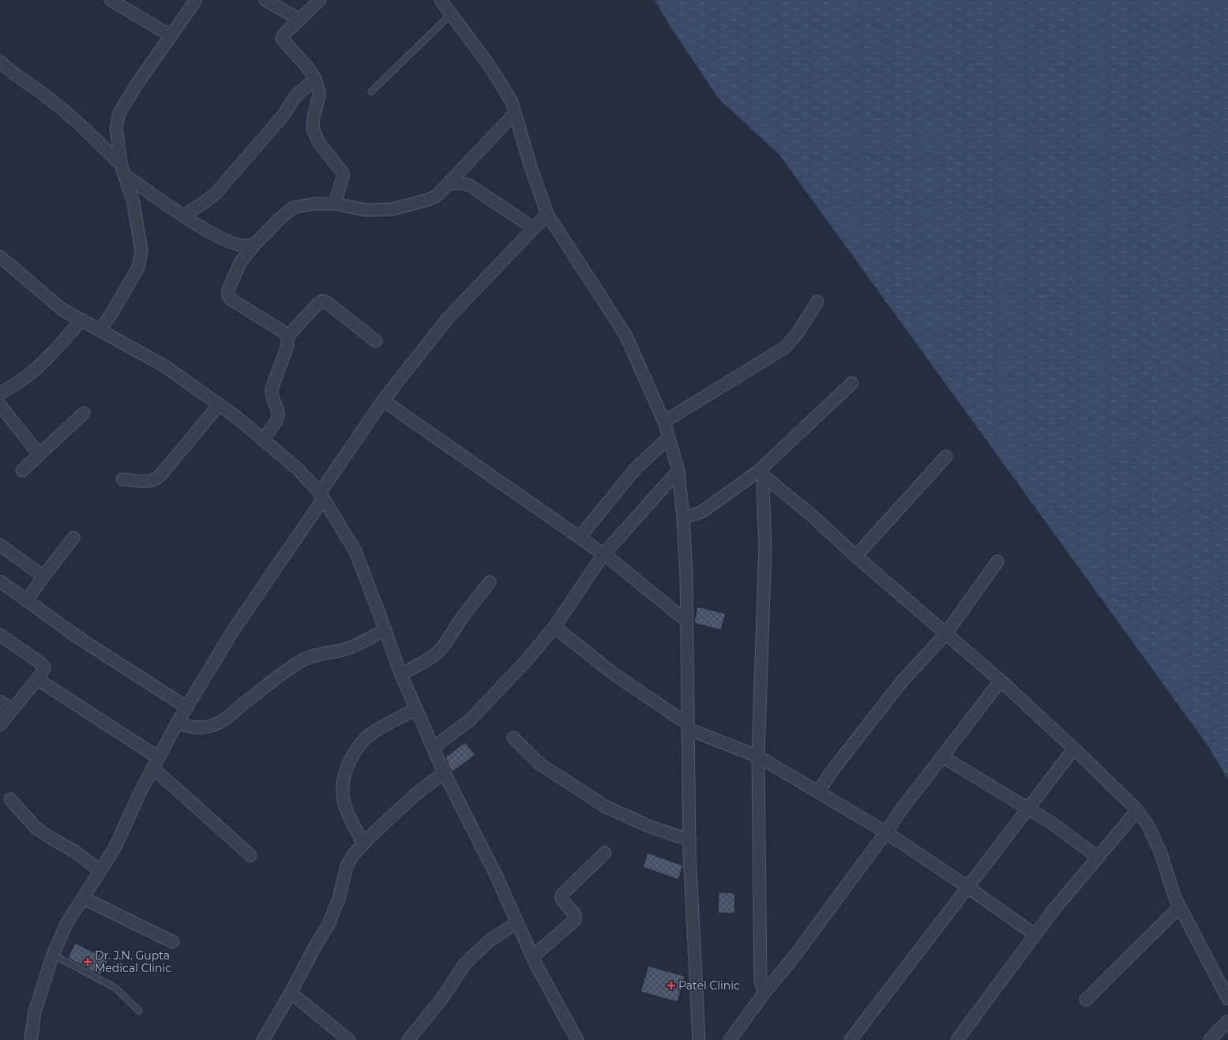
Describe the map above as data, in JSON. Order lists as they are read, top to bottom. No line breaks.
{"places":{"health":["Dr. J.N. Gupta Medical Clinic","Patel Clinic"]}}
